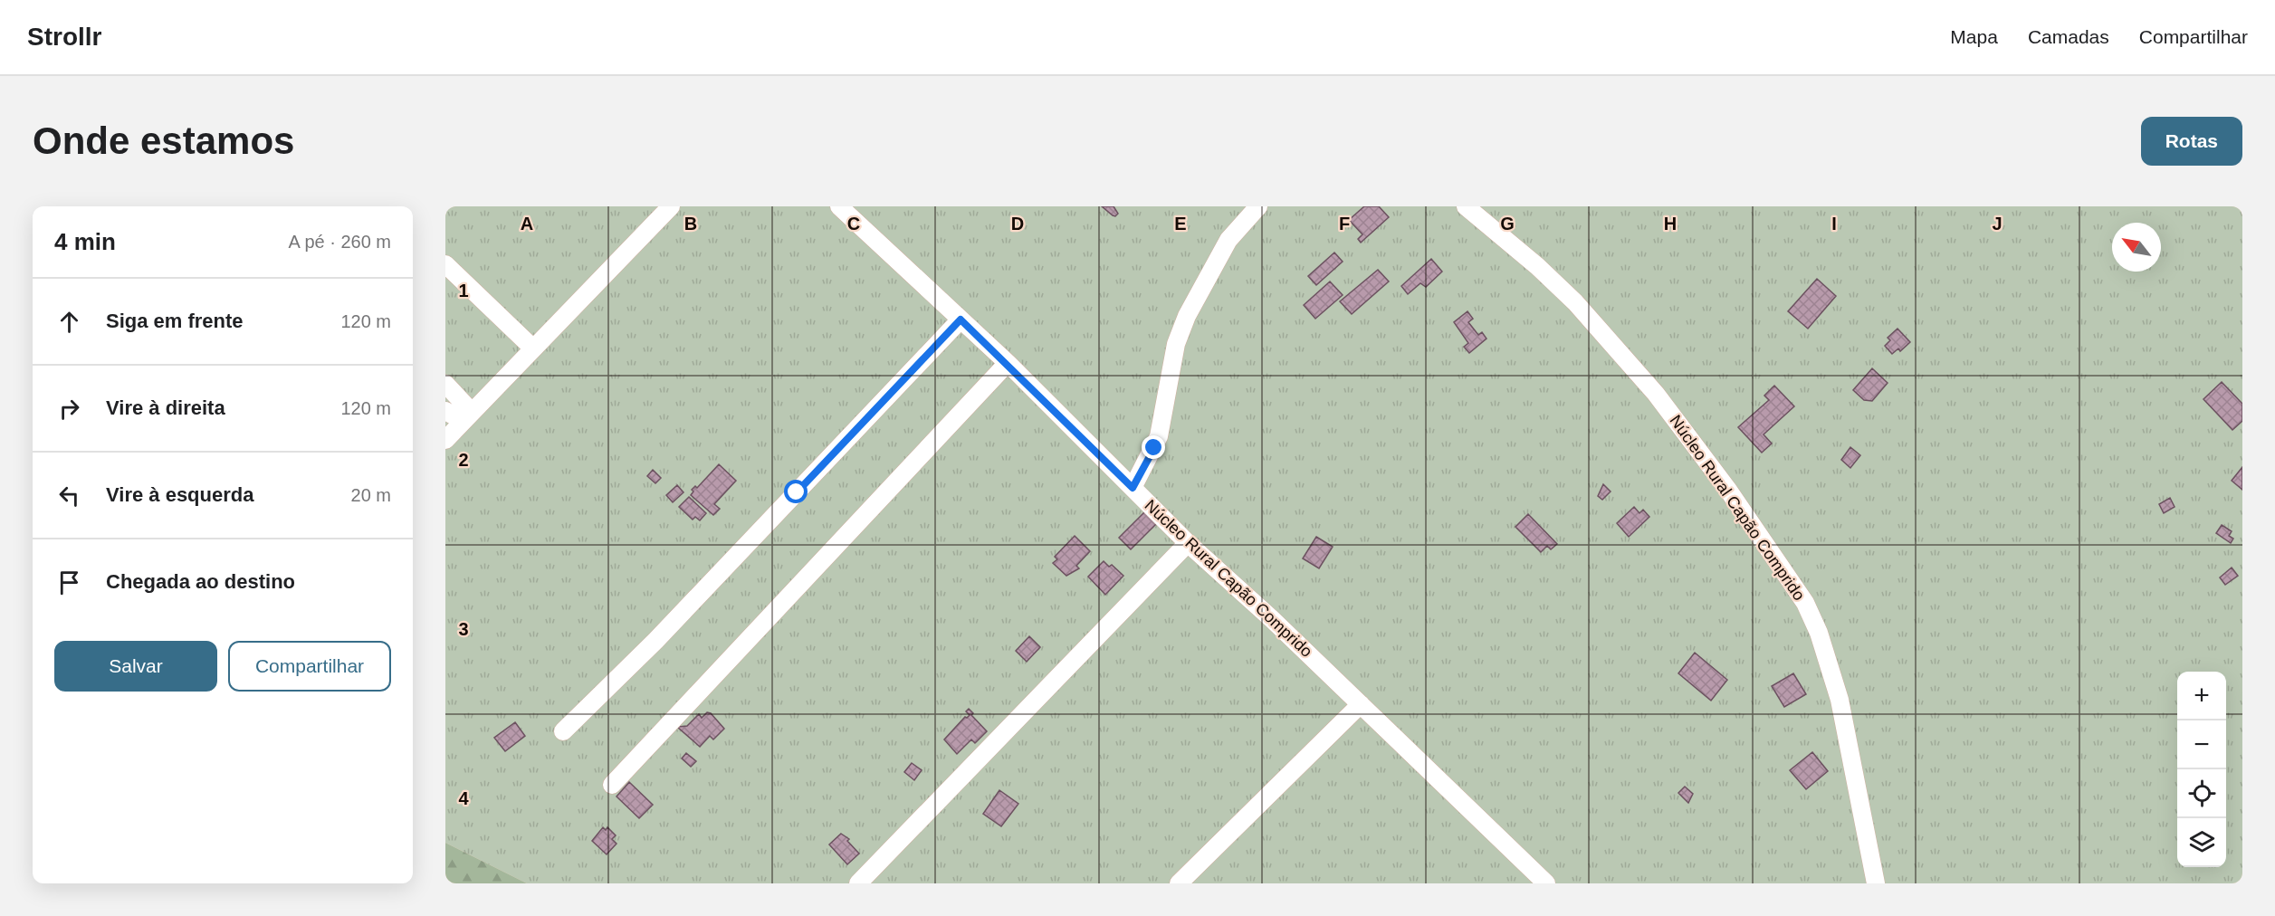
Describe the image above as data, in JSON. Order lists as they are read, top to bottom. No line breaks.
{"streets":{"street":["Núcleo Rural Capão Comprido"]},"north":"top left","page":{"header":"Strollr","nav":["Mapa","Camadas","Compartilhar"],"buttons":["Rotas",["Salvar","Compartilhar"]],"title":"Onde estamos","heading":["4 min","A pé · 260 m"],"list":[["Siga em frente","120 m"],["Vire à direita","120 m"],["Vire à esquerda","20 m"],"Chegada ao destino"],"map_buttons":["+","−"]},"grid":{"columns":["A","B","C","D","E","F","G","H","I","J"],"rows":["1","2","3","4"]}}
